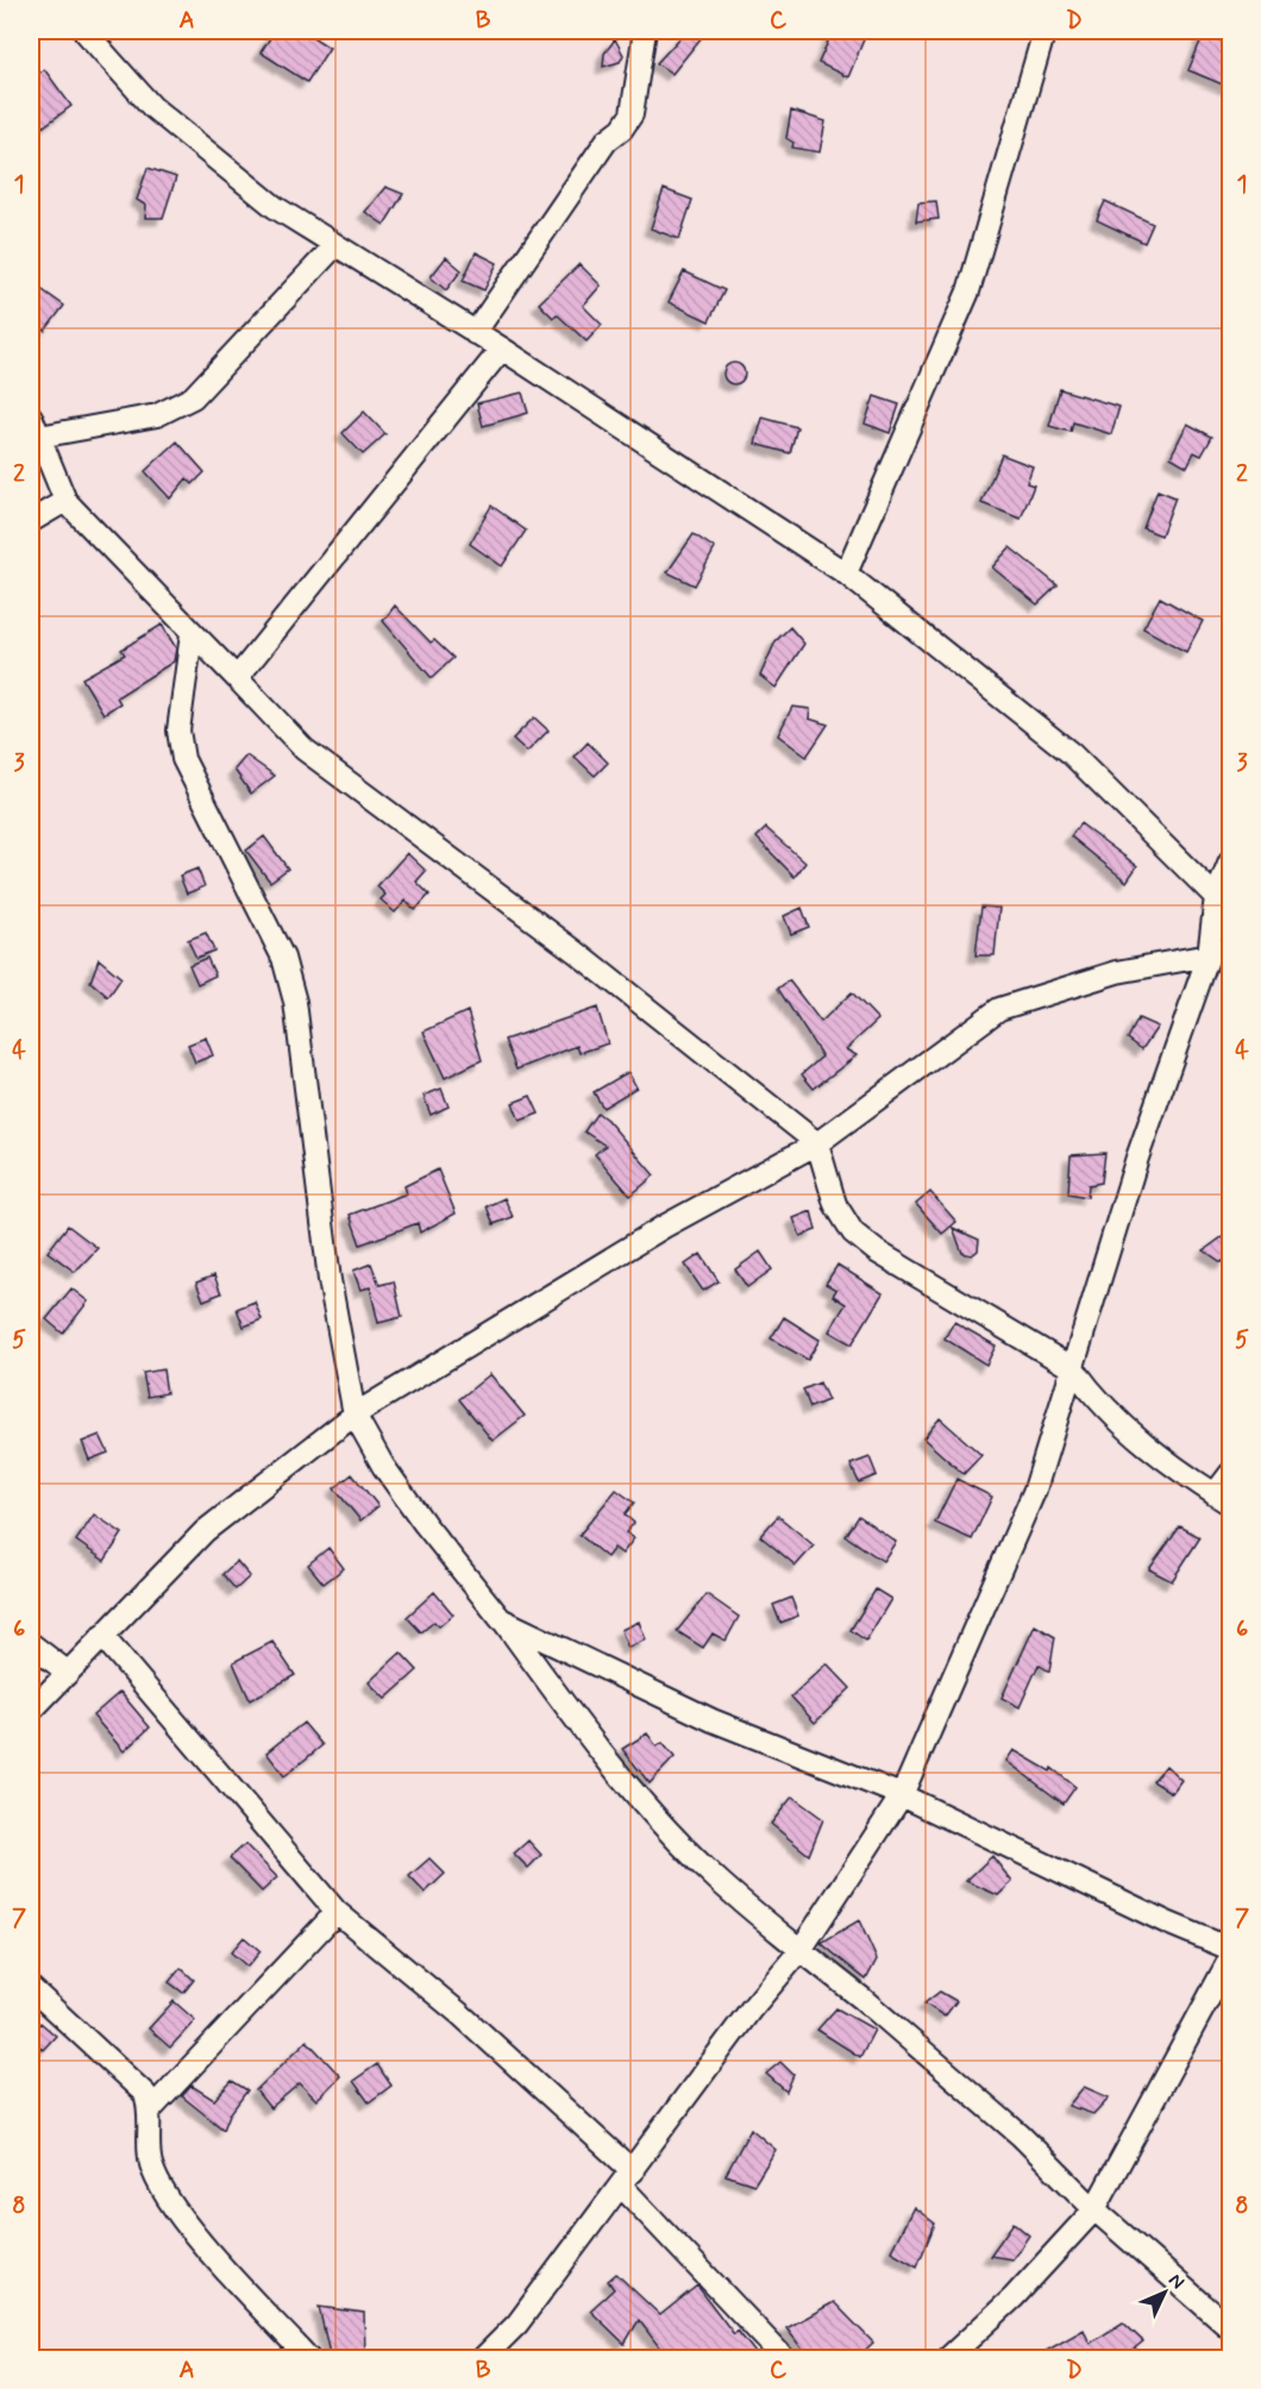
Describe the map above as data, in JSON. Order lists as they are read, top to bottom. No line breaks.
{"north":"top right","grid":{"columns":["A","B","C","D"],"rows":["1","2","3","4","5","6","7","8"]}}
